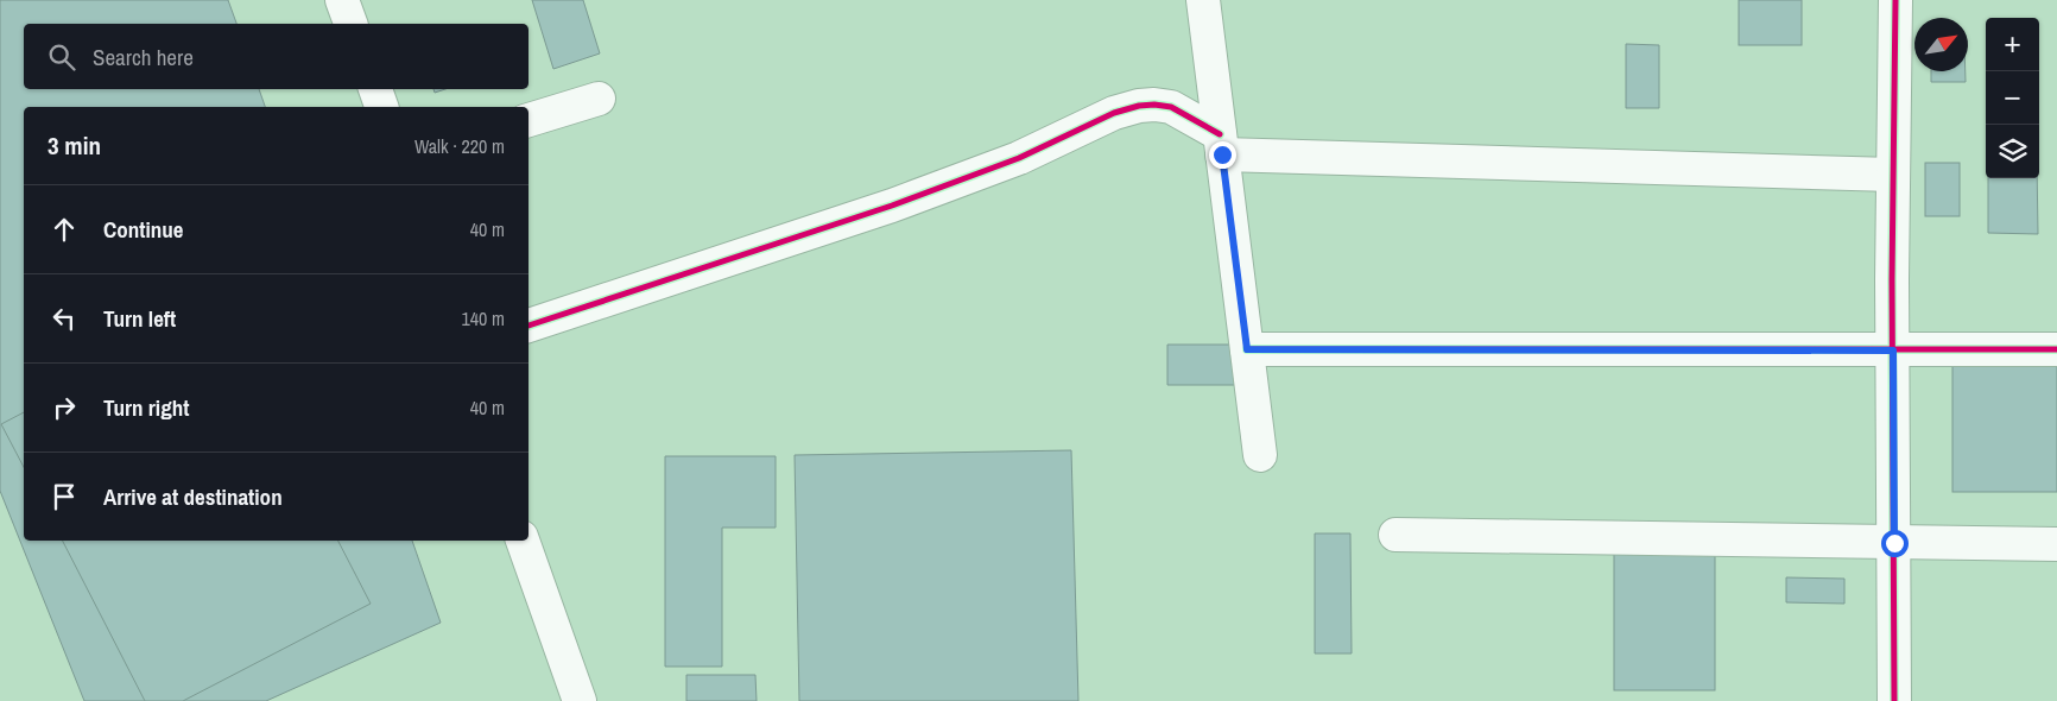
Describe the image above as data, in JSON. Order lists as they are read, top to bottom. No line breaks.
{"north":"top right","page":{"map_buttons":["+","−"],"search":"Search here","heading":["3 min","Walk · 220 m"],"list":[["Continue","40 m"],["Turn left","140 m"],["Turn right","40 m"],"Arrive at destination"]}}
